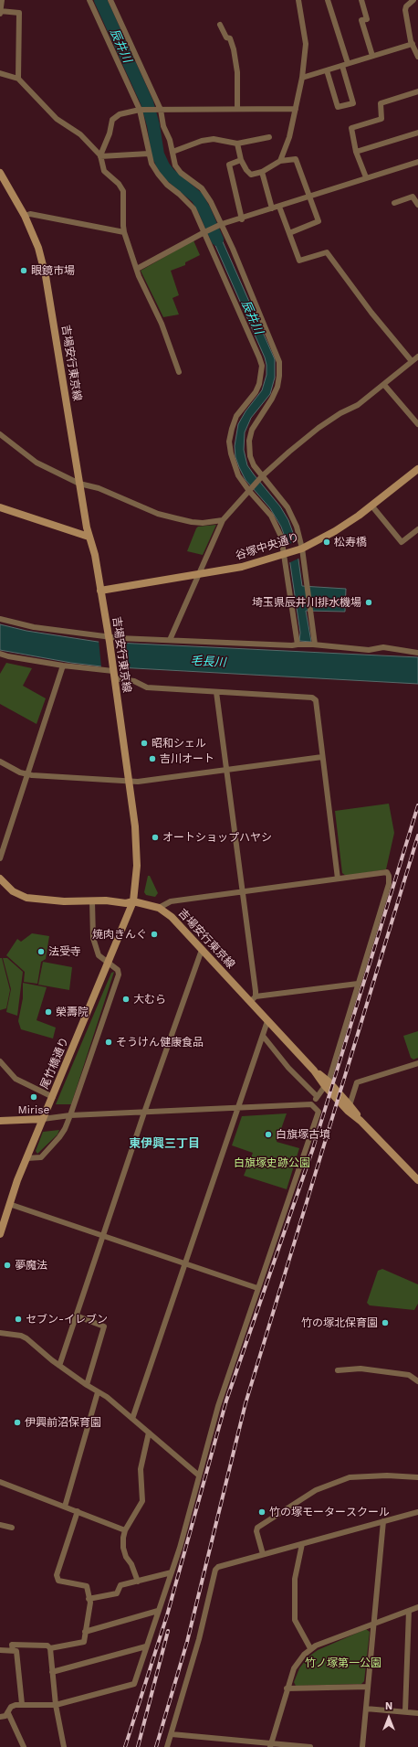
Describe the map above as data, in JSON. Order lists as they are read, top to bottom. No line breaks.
{"streets":{"main road":["吉場安行東京線","谷塚中央通り","尾竹橋通り"]},"crossings":[["吉場安行東京線","谷塚中央通り"],["吉場安行東京線","尾竹橋通り"]],"districts":["東伊興三丁目"],"water":["辰井川","毛長川"],"parks":["白旗塚史跡公園","竹ノ塚第一公園"],"places":["眼鏡市場","松寿橋","埼玉県辰井川排水機場","昭和シェル","吉川オート","オートショップハヤシ","焼肉きんぐ","法受寺","大むら","榮壽院","そうけん健康食品","Mirise","白旗塚古墳","夢魔法","セブン-イレブン","竹の塚北保育園","伊興前沼保育園","竹の塚モータースクール"],"north":"top"}
